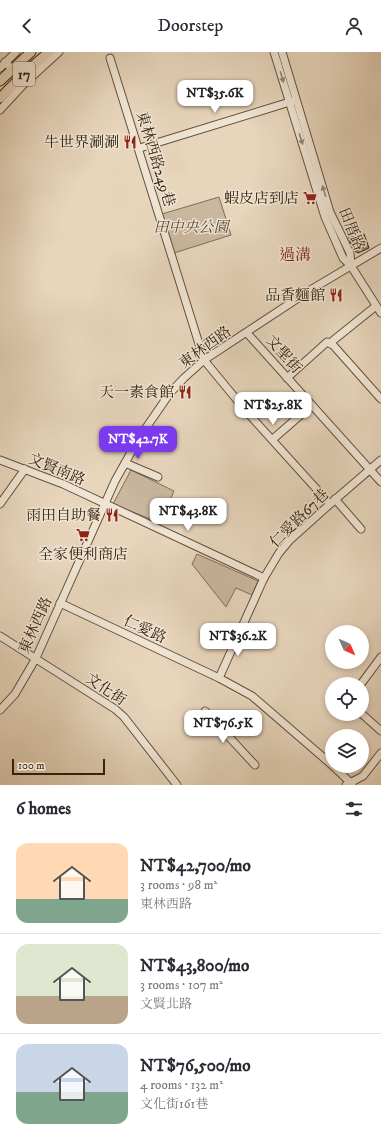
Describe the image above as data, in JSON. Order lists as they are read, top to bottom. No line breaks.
{"streets":{"main road":["17"],"street":["東林西路249巷","田厝路","東林西路","文聖街","文賢南路","仁愛路67巷","仁愛路","文化街"]},"crossings":[["東林西路249巷","東林西路"],["田厝路","東林西路"],["東林西路","文聖街"],["東林西路","文賢南路"],["東林西路","仁愛路"],["東林西路","文化街"],["文聖街","仁愛路67巷"],["文賢南路","仁愛路67巷"],["仁愛路67巷","仁愛路"]],"districts":["過溝"],"parks":["田中央公園"],"places":{"restaurant":["牛世界涮涮","品香麵館","天一素食館","雨田自助餐"],"supermarket":["蝦皮店到店","全家便利商店"]},"scale_bar":"100 m","north":"bottom right","page":{"header":"Doorstep","price":["NT$35.6K","NT$25.8K","NT$42.7K","NT$43.8K","NT$36.2K","NT$76.5K"],"scale":"100 m","heading":"6 homes","list":[{"name":"NT$42,700/mo","note":"3 rooms · 98 m² · 東林西路"},{"name":"NT$43,800/mo","note":"3 rooms · 107 m² · 文賢北路"},{"name":"NT$76,500/mo","note":"4 rooms · 132 m² · 文化街161巷"}]}}
